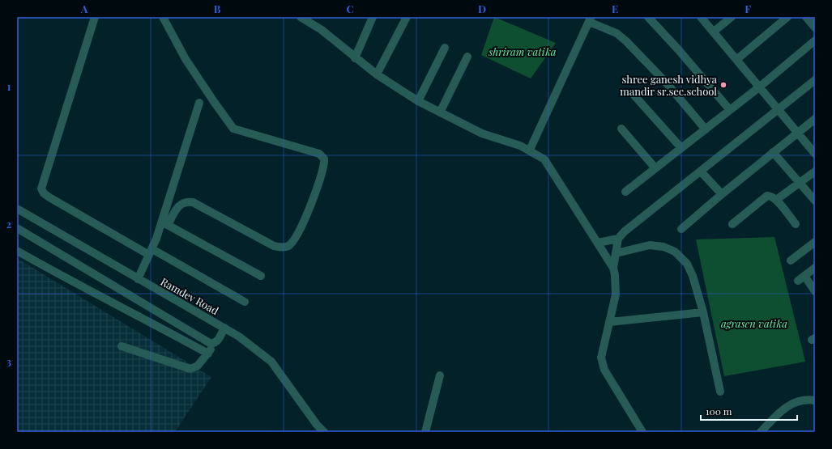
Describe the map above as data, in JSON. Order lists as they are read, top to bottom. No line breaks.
{"streets":{"street":["Ramdev Road"]},"parks":["shriram vatika","agrasen vatika"],"places":["shree ganesh vidhya mandir sr.sec.school"],"scale_bar":"100 m","grid":{"columns":["A","B","C","D","E","F"],"rows":["1","2","3"]}}
